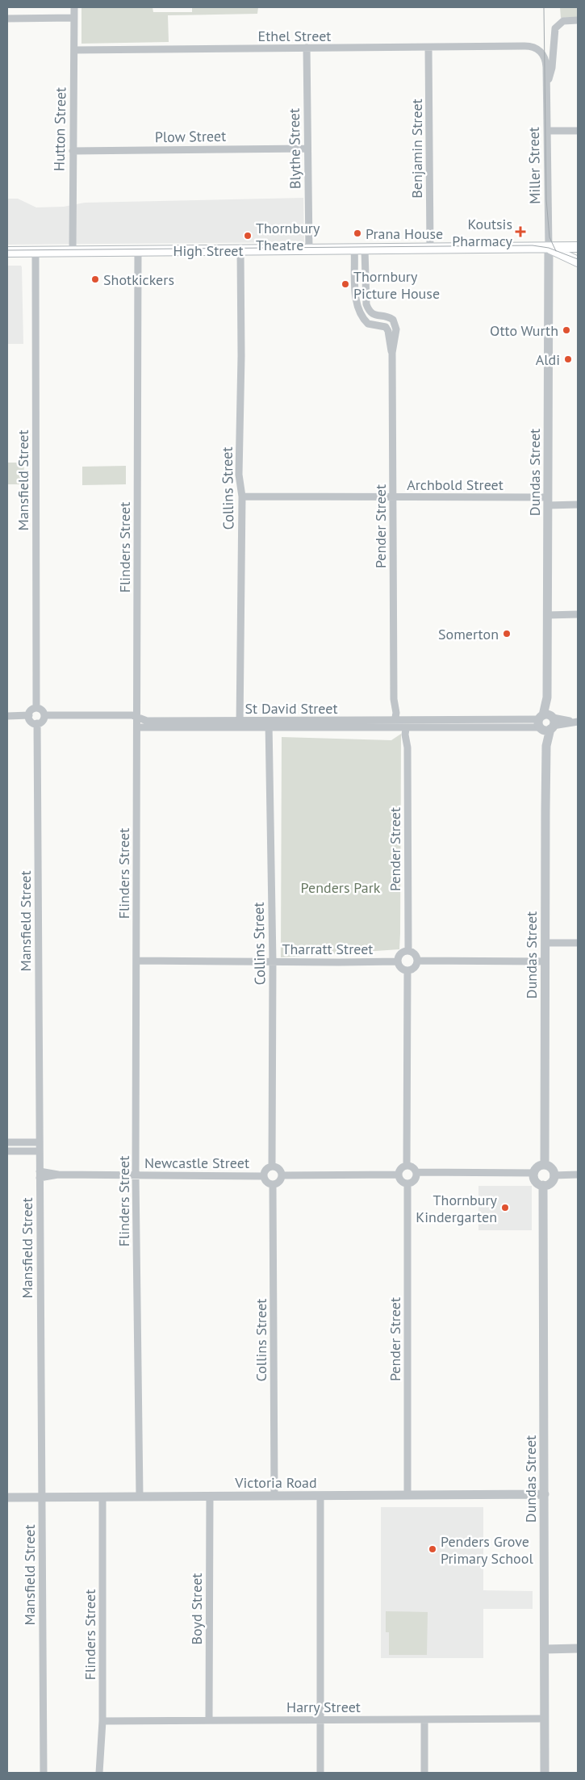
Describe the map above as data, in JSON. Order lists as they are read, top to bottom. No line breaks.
{"streets":{"main road":["High Street"],"street":["Ethel Street","Hutton Street","Plow Street","Blythe Street","Benjamin Street","Miller Street","Dundas Street","Mansfield Street","Archbold Street","Collins Street","Pender Street","Flinders Street","St David Street","Tharratt Street","Newcastle Street","Victoria Road","Boyd Street","Harry Street"]},"crossings":[["Ethel Street","Hutton Street"],["Ethel Street","Blythe Street"],["Ethel Street","Benjamin Street"],["Ethel Street","Miller Street"],["Hutton Street","Plow Street"],["Hutton Street","High Street"],["Plow Street","Blythe Street"],["Blythe Street","High Street"],["Benjamin Street","High Street"],["Miller Street","High Street"],["Miller Street","Dundas Street"],["High Street","Dundas Street"],["High Street","Mansfield Street"],["High Street","Collins Street"],["High Street","Pender Street"],["High Street","Flinders Street"],["Dundas Street","Archbold Street"],["Dundas Street","St David Street"],["Dundas Street","Victoria Road"],["Dundas Street","Harry Street"],["Mansfield Street","St David Street"],["Mansfield Street","Newcastle Street"],["Mansfield Street","Victoria Road"],["Archbold Street","Collins Street"],["Archbold Street","Pender Street"],["Collins Street","St David Street"],["Collins Street","Tharratt Street"],["Collins Street","Newcastle Street"],["Collins Street","Victoria Road"],["Pender Street","St David Street"],["Pender Street","Tharratt Street"],["Pender Street","Victoria Road"],["Flinders Street","St David Street"],["Flinders Street","Tharratt Street"],["Flinders Street","Newcastle Street"],["Flinders Street","Victoria Road"],["Flinders Street","Harry Street"],["Victoria Road","Boyd Street"],["Boyd Street","Harry Street"]],"parks":["Penders Park"],"places":{"health":["Koutsis Pharmacy"],"other":["Prana House","Thornbury Theatre","Shotkickers","Thornbury Picture House","Otto Wurth","Aldi","Somerton","Thornbury Kindergarten","Penders Grove Primary School"]}}
